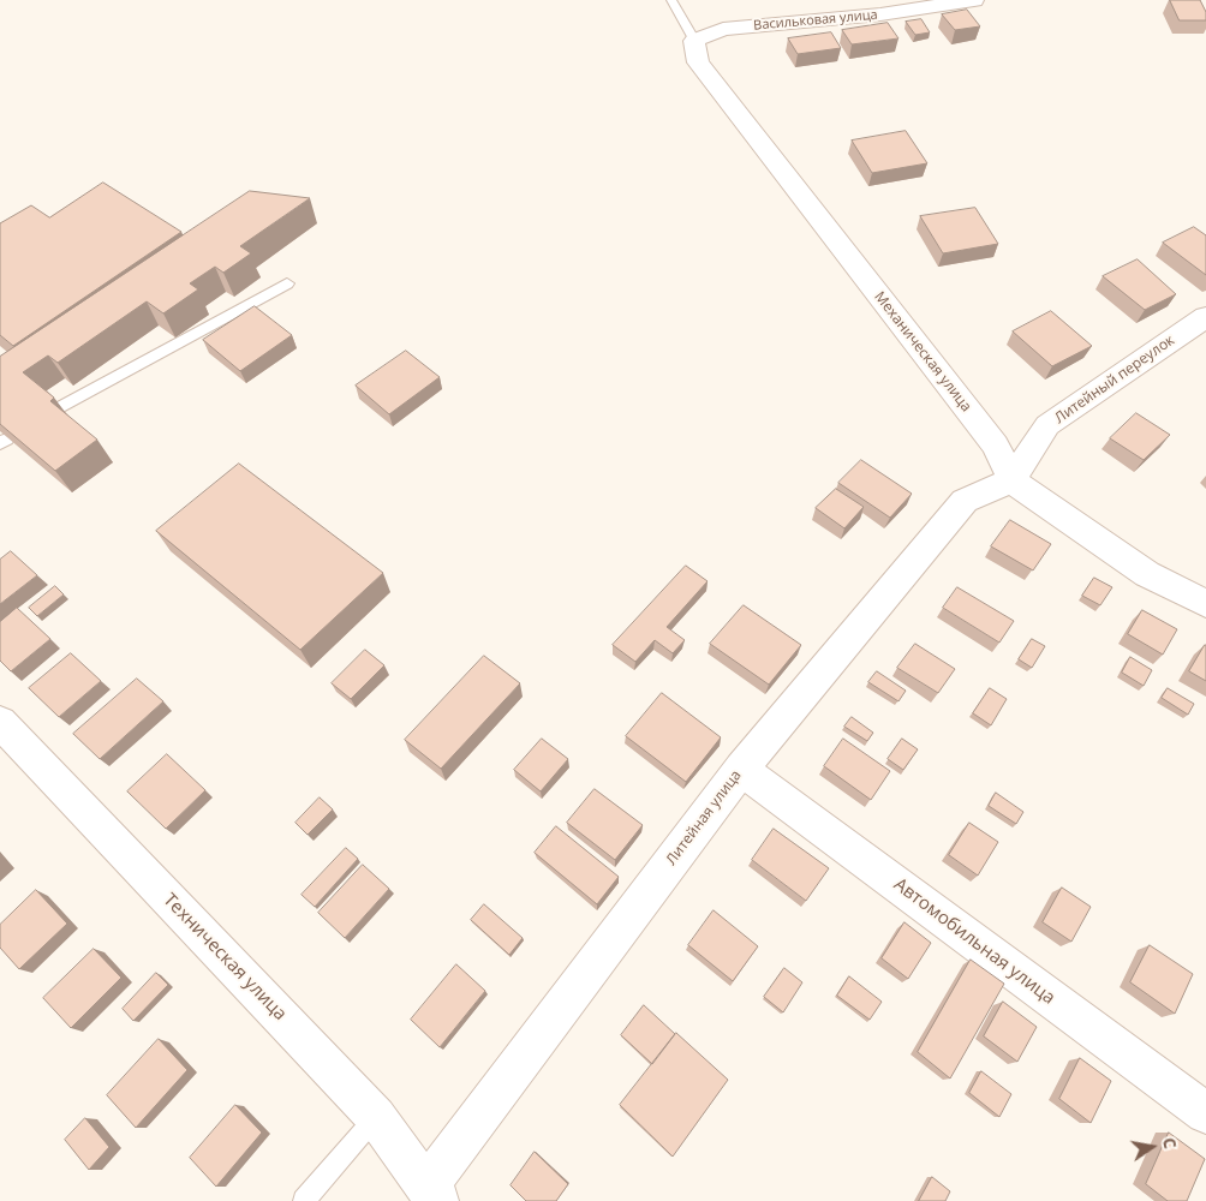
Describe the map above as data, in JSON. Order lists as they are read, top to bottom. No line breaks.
{"streets":{"street":["Васильковая улица","Механическая улица","Литейный переулок","Литейная улица","Автомобильная улица","Техническая улица"]},"crossings":[["Васильковая улица","Механическая улица"],["Механическая улица","Литейный переулок"],["Механическая улица","Литейная улица"],["Литейный переулок","Литейная улица"],["Литейная улица","Автомобильная улица"],["Литейная улица","Техническая улица"]],"north":"right"}
